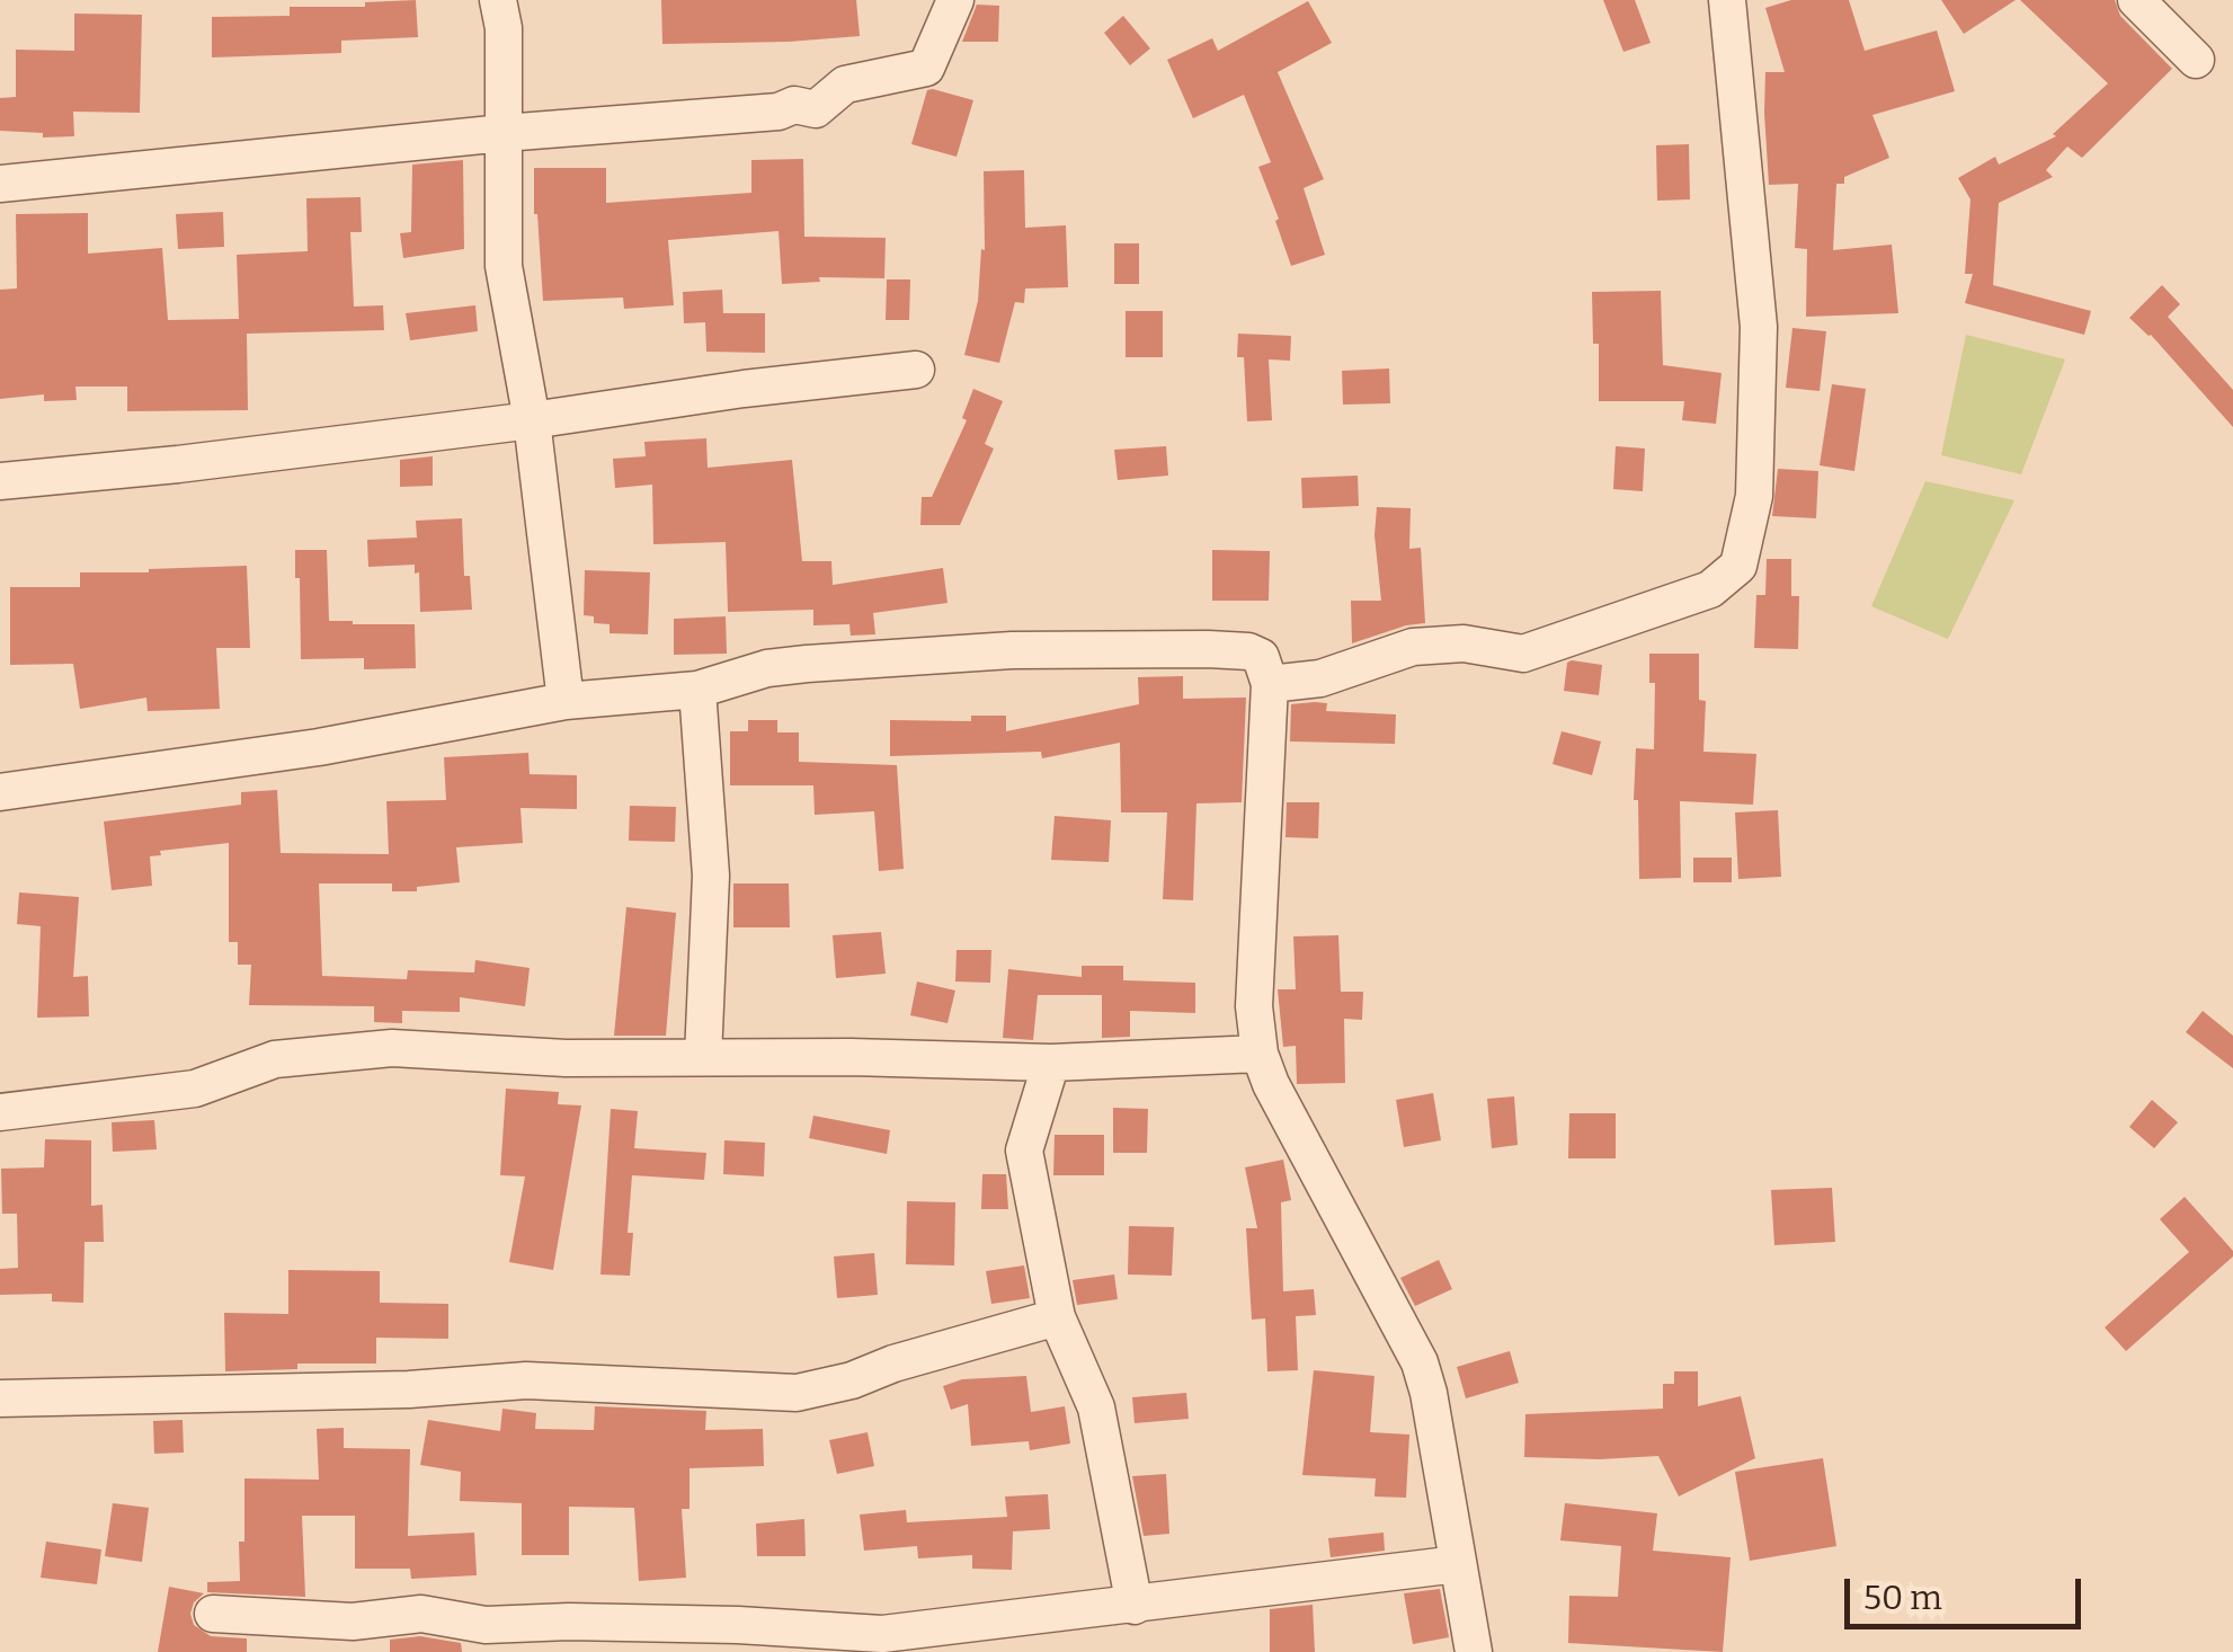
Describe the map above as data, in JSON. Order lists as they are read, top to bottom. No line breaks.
{"scale_bar":"50 m"}
